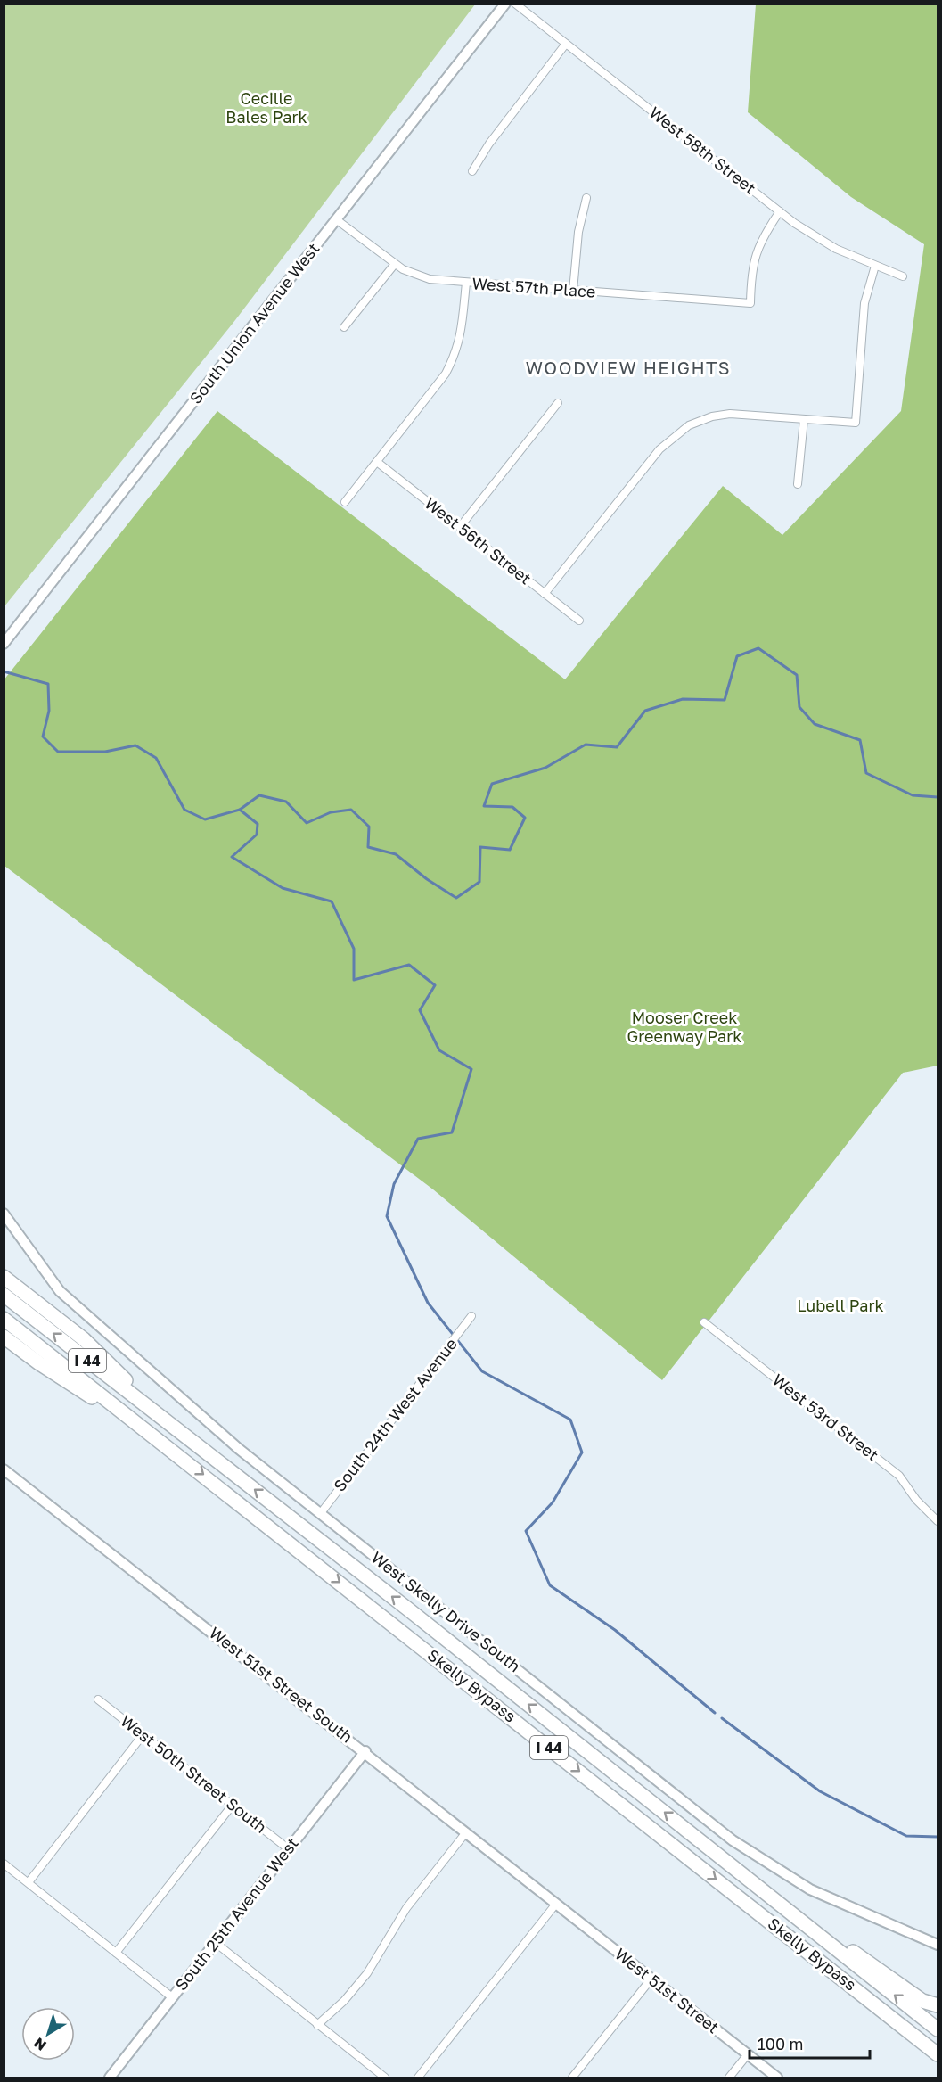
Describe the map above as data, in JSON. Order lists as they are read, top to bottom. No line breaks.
{"streets":{"highway":["I 44","Skelly Bypass"],"street":["West 58th Street","West 57th Place","South Union Avenue West","West 56th Street","South 24th West Avenue","West 53rd Street","West Skelly Drive South","West 51st Street South","West 50th Street South","South 25th Avenue West","West 51st Street"]},"crossings":[["West 58th Street","West 57th Place"],["West 57th Place","South Union Avenue West"],["South 24th West Avenue","West Skelly Drive South"],["West 51st Street South","South 25th Avenue West"],["West 51st Street South","West 51st Street"],["West 50th Street South","South 25th Avenue West"]],"districts":["WOODVIEW HEIGHTS"],"parks":["Cecille Bales Park","Mooser Creek Greenway Park","Lubell Park"],"scale_bar":"100 m","north":"bottom left"}
